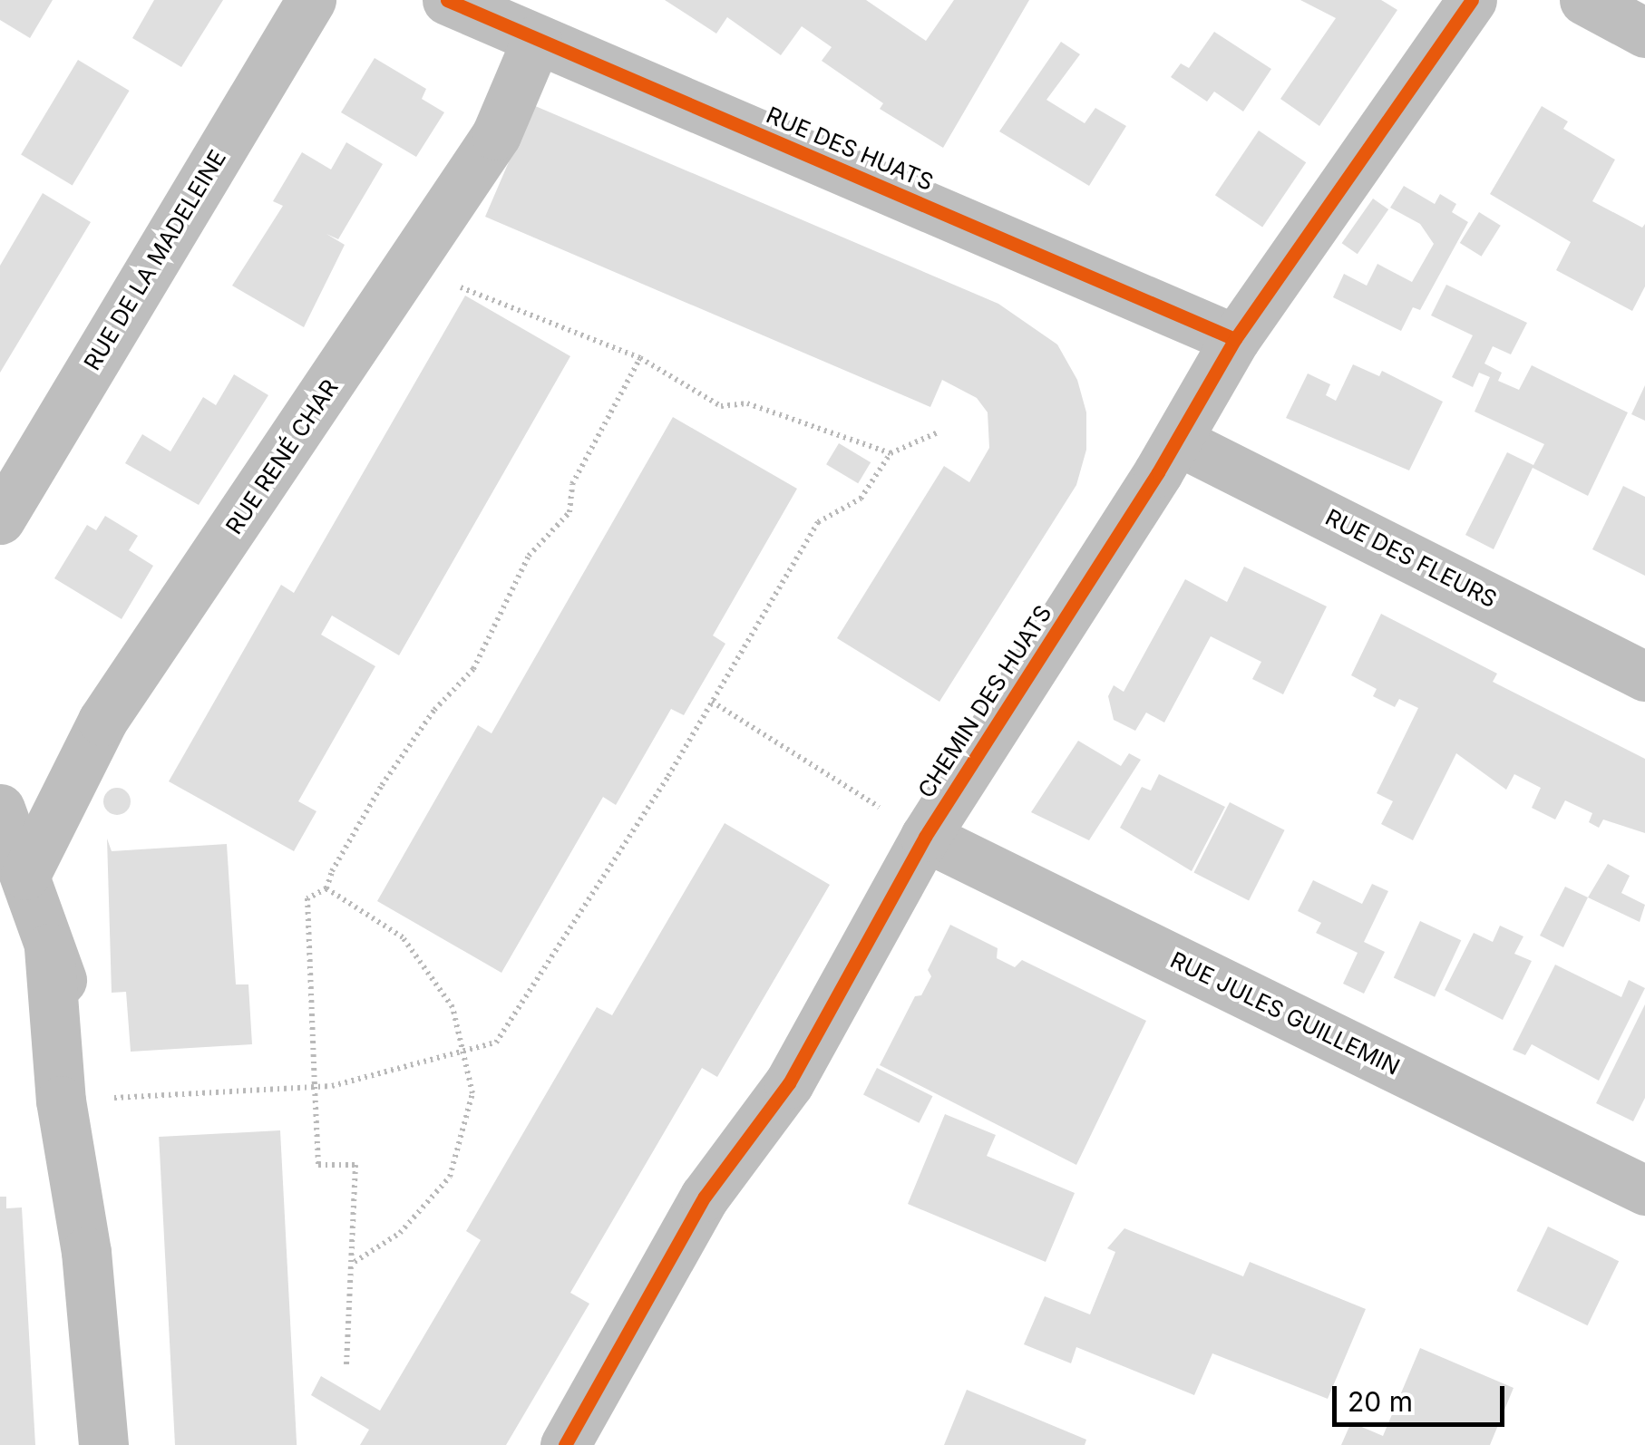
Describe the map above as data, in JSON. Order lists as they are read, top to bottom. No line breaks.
{"streets":{"street":["RUE DES HUATS","RUE DE LA MADELEINE","RUE RENÉ CHAR","RUE DES FLEURS","CHEMIN DES HUATS","RUE JULES GUILLEMIN"]},"crossings":[["RUE DES HUATS","RUE RENÉ CHAR"],["RUE DES HUATS","CHEMIN DES HUATS"],["RUE DES FLEURS","CHEMIN DES HUATS"],["CHEMIN DES HUATS","RUE JULES GUILLEMIN"]],"scale_bar":"20 m"}
